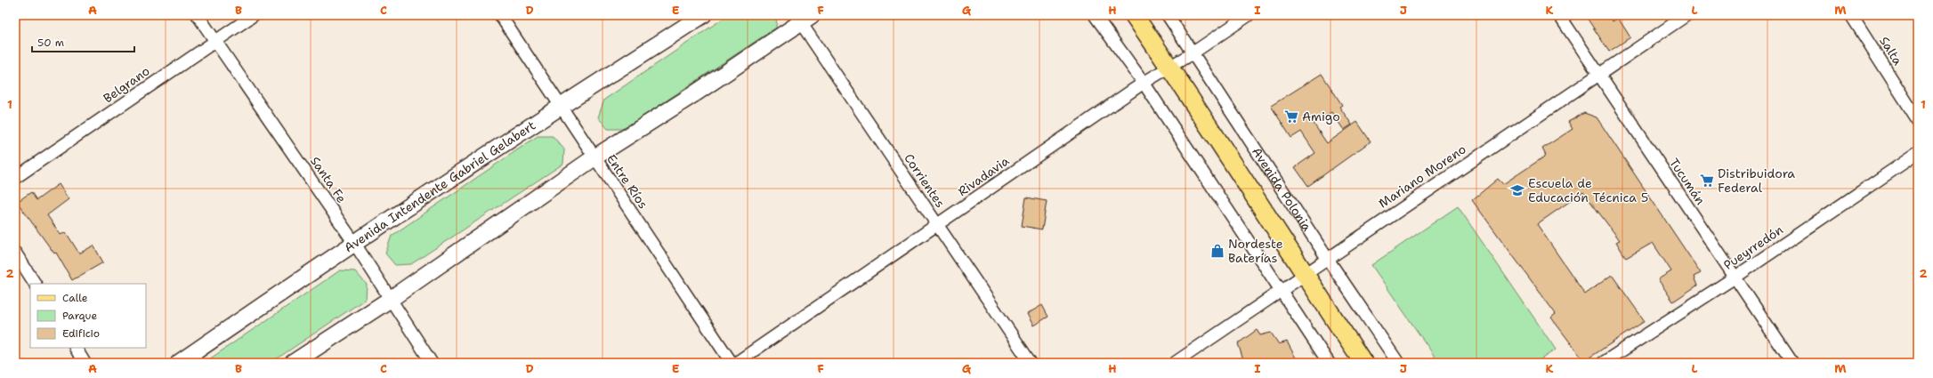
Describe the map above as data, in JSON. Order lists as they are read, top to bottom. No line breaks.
{"streets":{"main road":["Avenida Intendente Gabriel Gelabert"],"street":["Salta","Belgrano","Rivadavia","Mariano Moreno","Santa Fe","Corrientes","Entre Ríos","Tucumán","Avenida Polonia","Pueyrredón"]},"crossings":[["Belgrano","Santa Fe"],["Rivadavia","Corrientes"],["Rivadavia","Avenida Polonia"],["Mariano Moreno","Tucumán"],["Mariano Moreno","Avenida Polonia"],["Santa Fe","Avenida Intendente Gabriel Gelabert"],["Entre Ríos","Avenida Intendente Gabriel Gelabert"],["Tucumán","Pueyrredón"]],"places":{"supermarket":["Amigo","Distribuidora Federal"],"school or university":["Escuela de Educación Técnica 5"],"shop":["Nordeste Baterías"]},"legend":["Calle","Parque","Edificio"],"scale_bar":"50 m","grid":{"columns":["A","B","C","D","E","F","G","H","I","J","K","L","M"],"rows":["1","2"]}}
